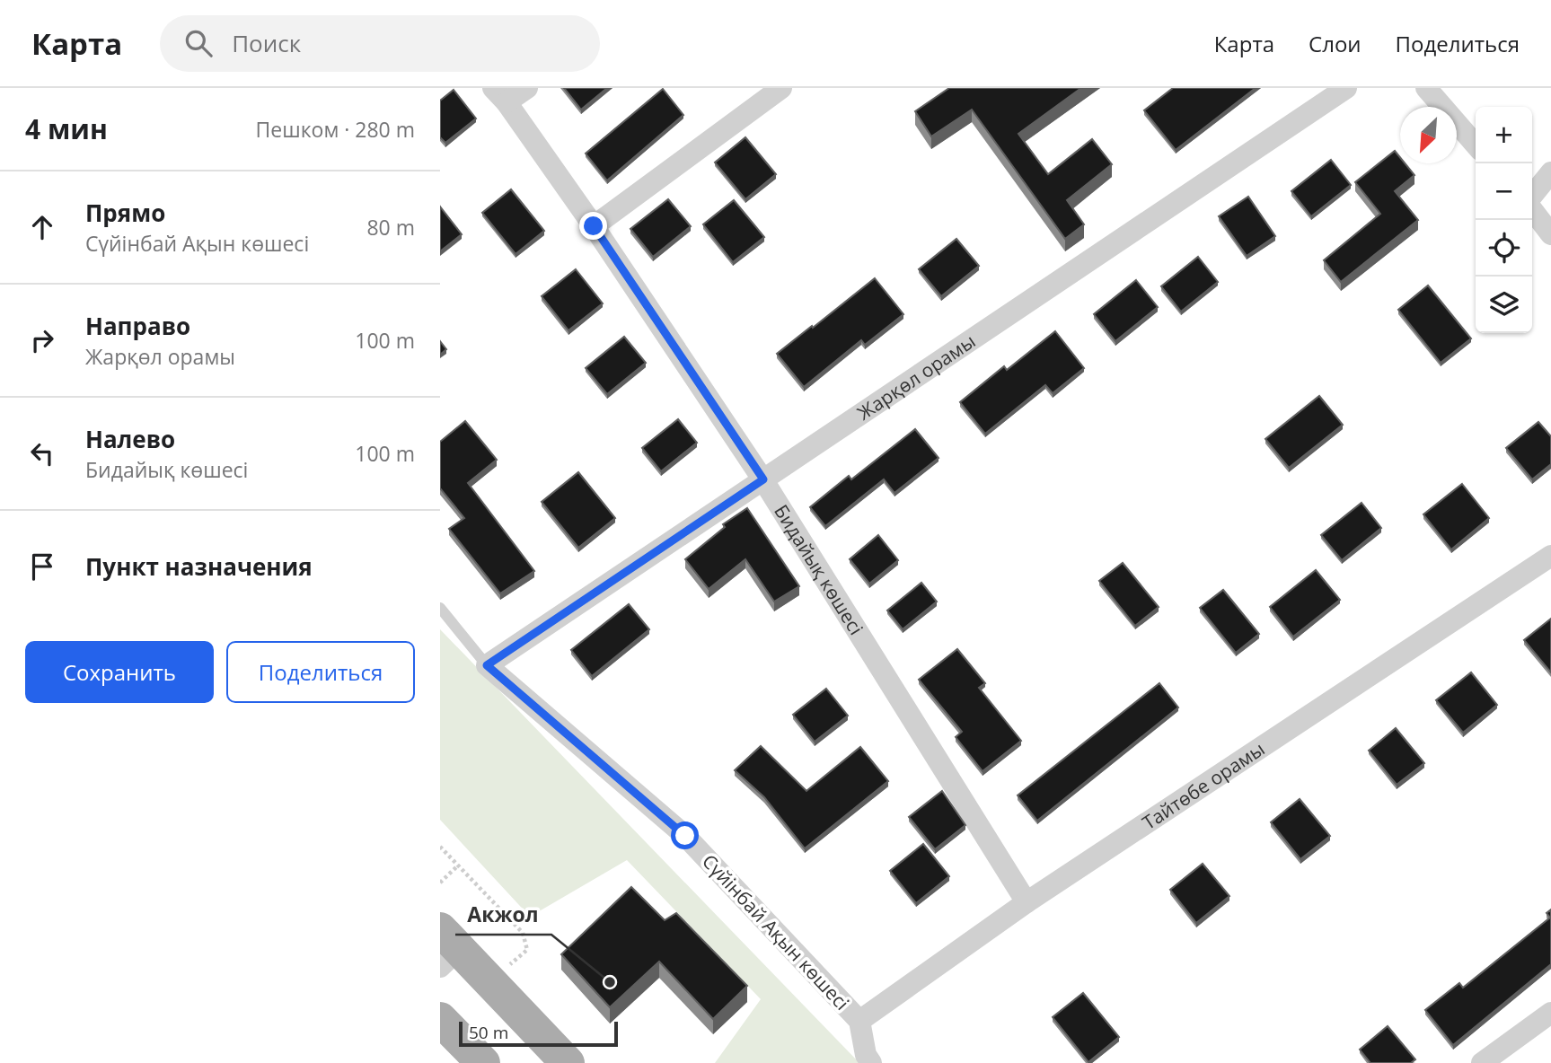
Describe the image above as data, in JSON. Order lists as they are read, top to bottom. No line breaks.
{"streets":{"street":["Жарқөл орамы","Бидайық көшесі","Тайтөбе орамы","Сүйінбай Ақын көшесі"]},"crossings":[["Жарқөл орамы","Бидайық көшесі"],["Жарқөл орамы","Сүйінбай Ақын көшесі"],["Бидайық көшесі","Тайтөбе орамы"],["Тайтөбе орамы","Сүйінбай Ақын көшесі"]],"places":["Акжол"],"scale_bar":"50 m","north":"bottom left","page":{"header":"Карта","search":"Поиск","nav":["Карта","Слои","Поделиться"],"heading":["4 мин","Пешком · 280 m"],"map_buttons":["+","−"],"list":[["Прямо","Сүйінбай Ақын көшесі","80 m"],["Направо","Жарқөл орамы","100 m"],["Налево","Бидайық көшесі","100 m"],"Пункт назначения"],"buttons":["Сохранить","Поделиться"],"scale":"50 m"}}
